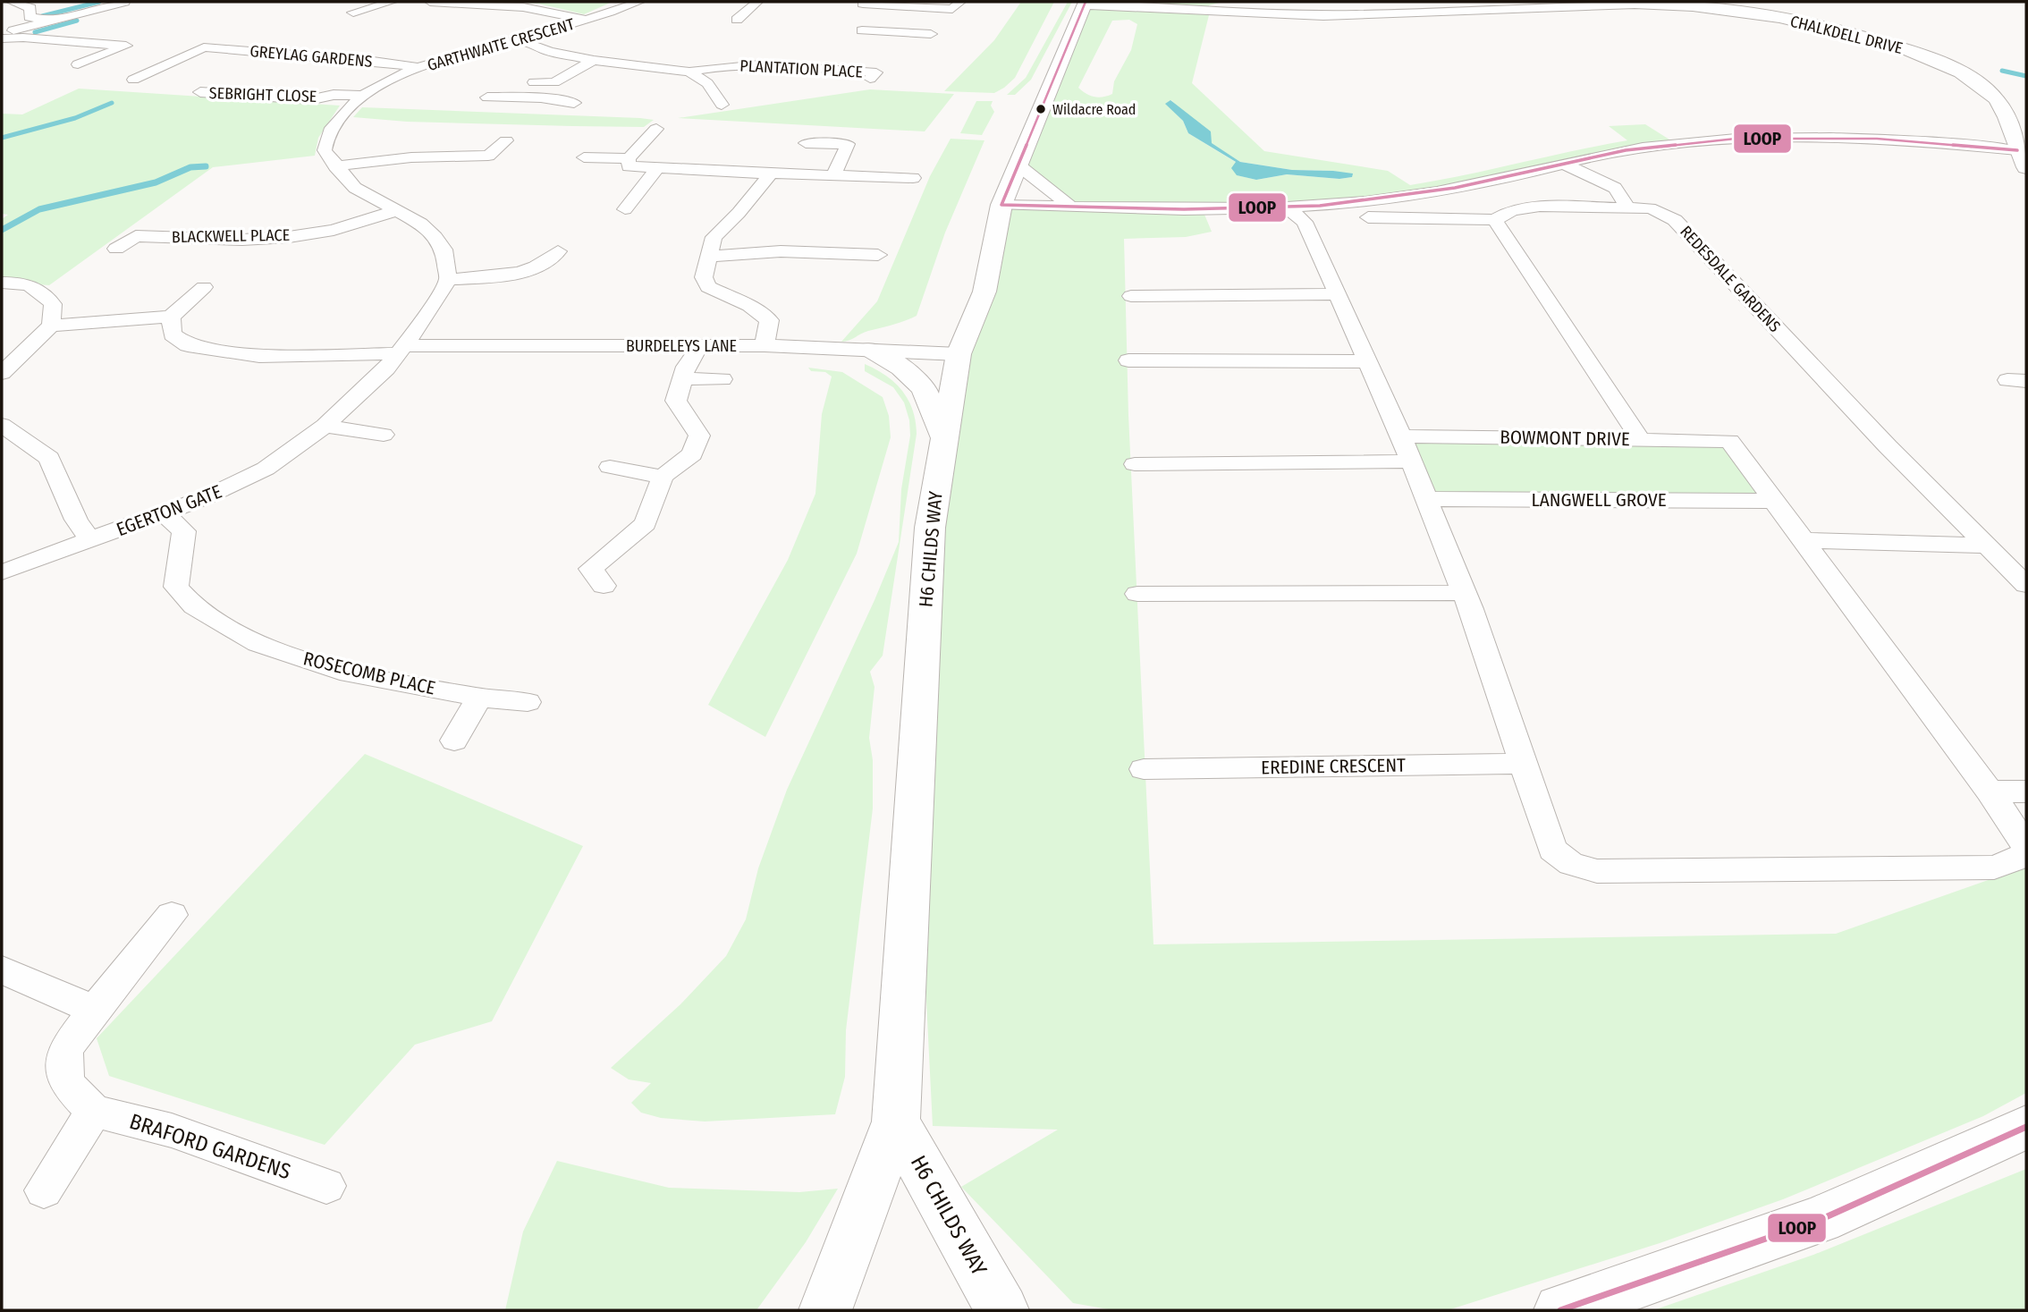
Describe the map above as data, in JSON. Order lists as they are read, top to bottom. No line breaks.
{"streets":{"street":["CHALKDELL DRIVE","GARTHWAITE CRESCENT","GREYLAG GARDENS","PLANTATION PLACE","SEBRIGHT CLOSE","BLACKWELL PLACE","REDESDALE GARDENS","BURDELEYS LANE","BOWMONT DRIVE","LANGWELL GROVE","EGERTON GATE","H6 CHILDS WAY","ROSECOMB PLACE","EREDINE CRESCENT","BRAFORD GARDENS"]},"crossings":[["CHALKDELL DRIVE","H6 CHILDS WAY"],["GARTHWAITE CRESCENT","GREYLAG GARDENS"],["GARTHWAITE CRESCENT","PLANTATION PLACE"],["GARTHWAITE CRESCENT","SEBRIGHT CLOSE"],["GARTHWAITE CRESCENT","BLACKWELL PLACE"],["BURDELEYS LANE","EGERTON GATE"],["BURDELEYS LANE","H6 CHILDS WAY"],["BOWMONT DRIVE","LANGWELL GROVE"],["EGERTON GATE","ROSECOMB PLACE"]],"places":["Wildacre Road"],"lines":["transit line LOOP"]}
